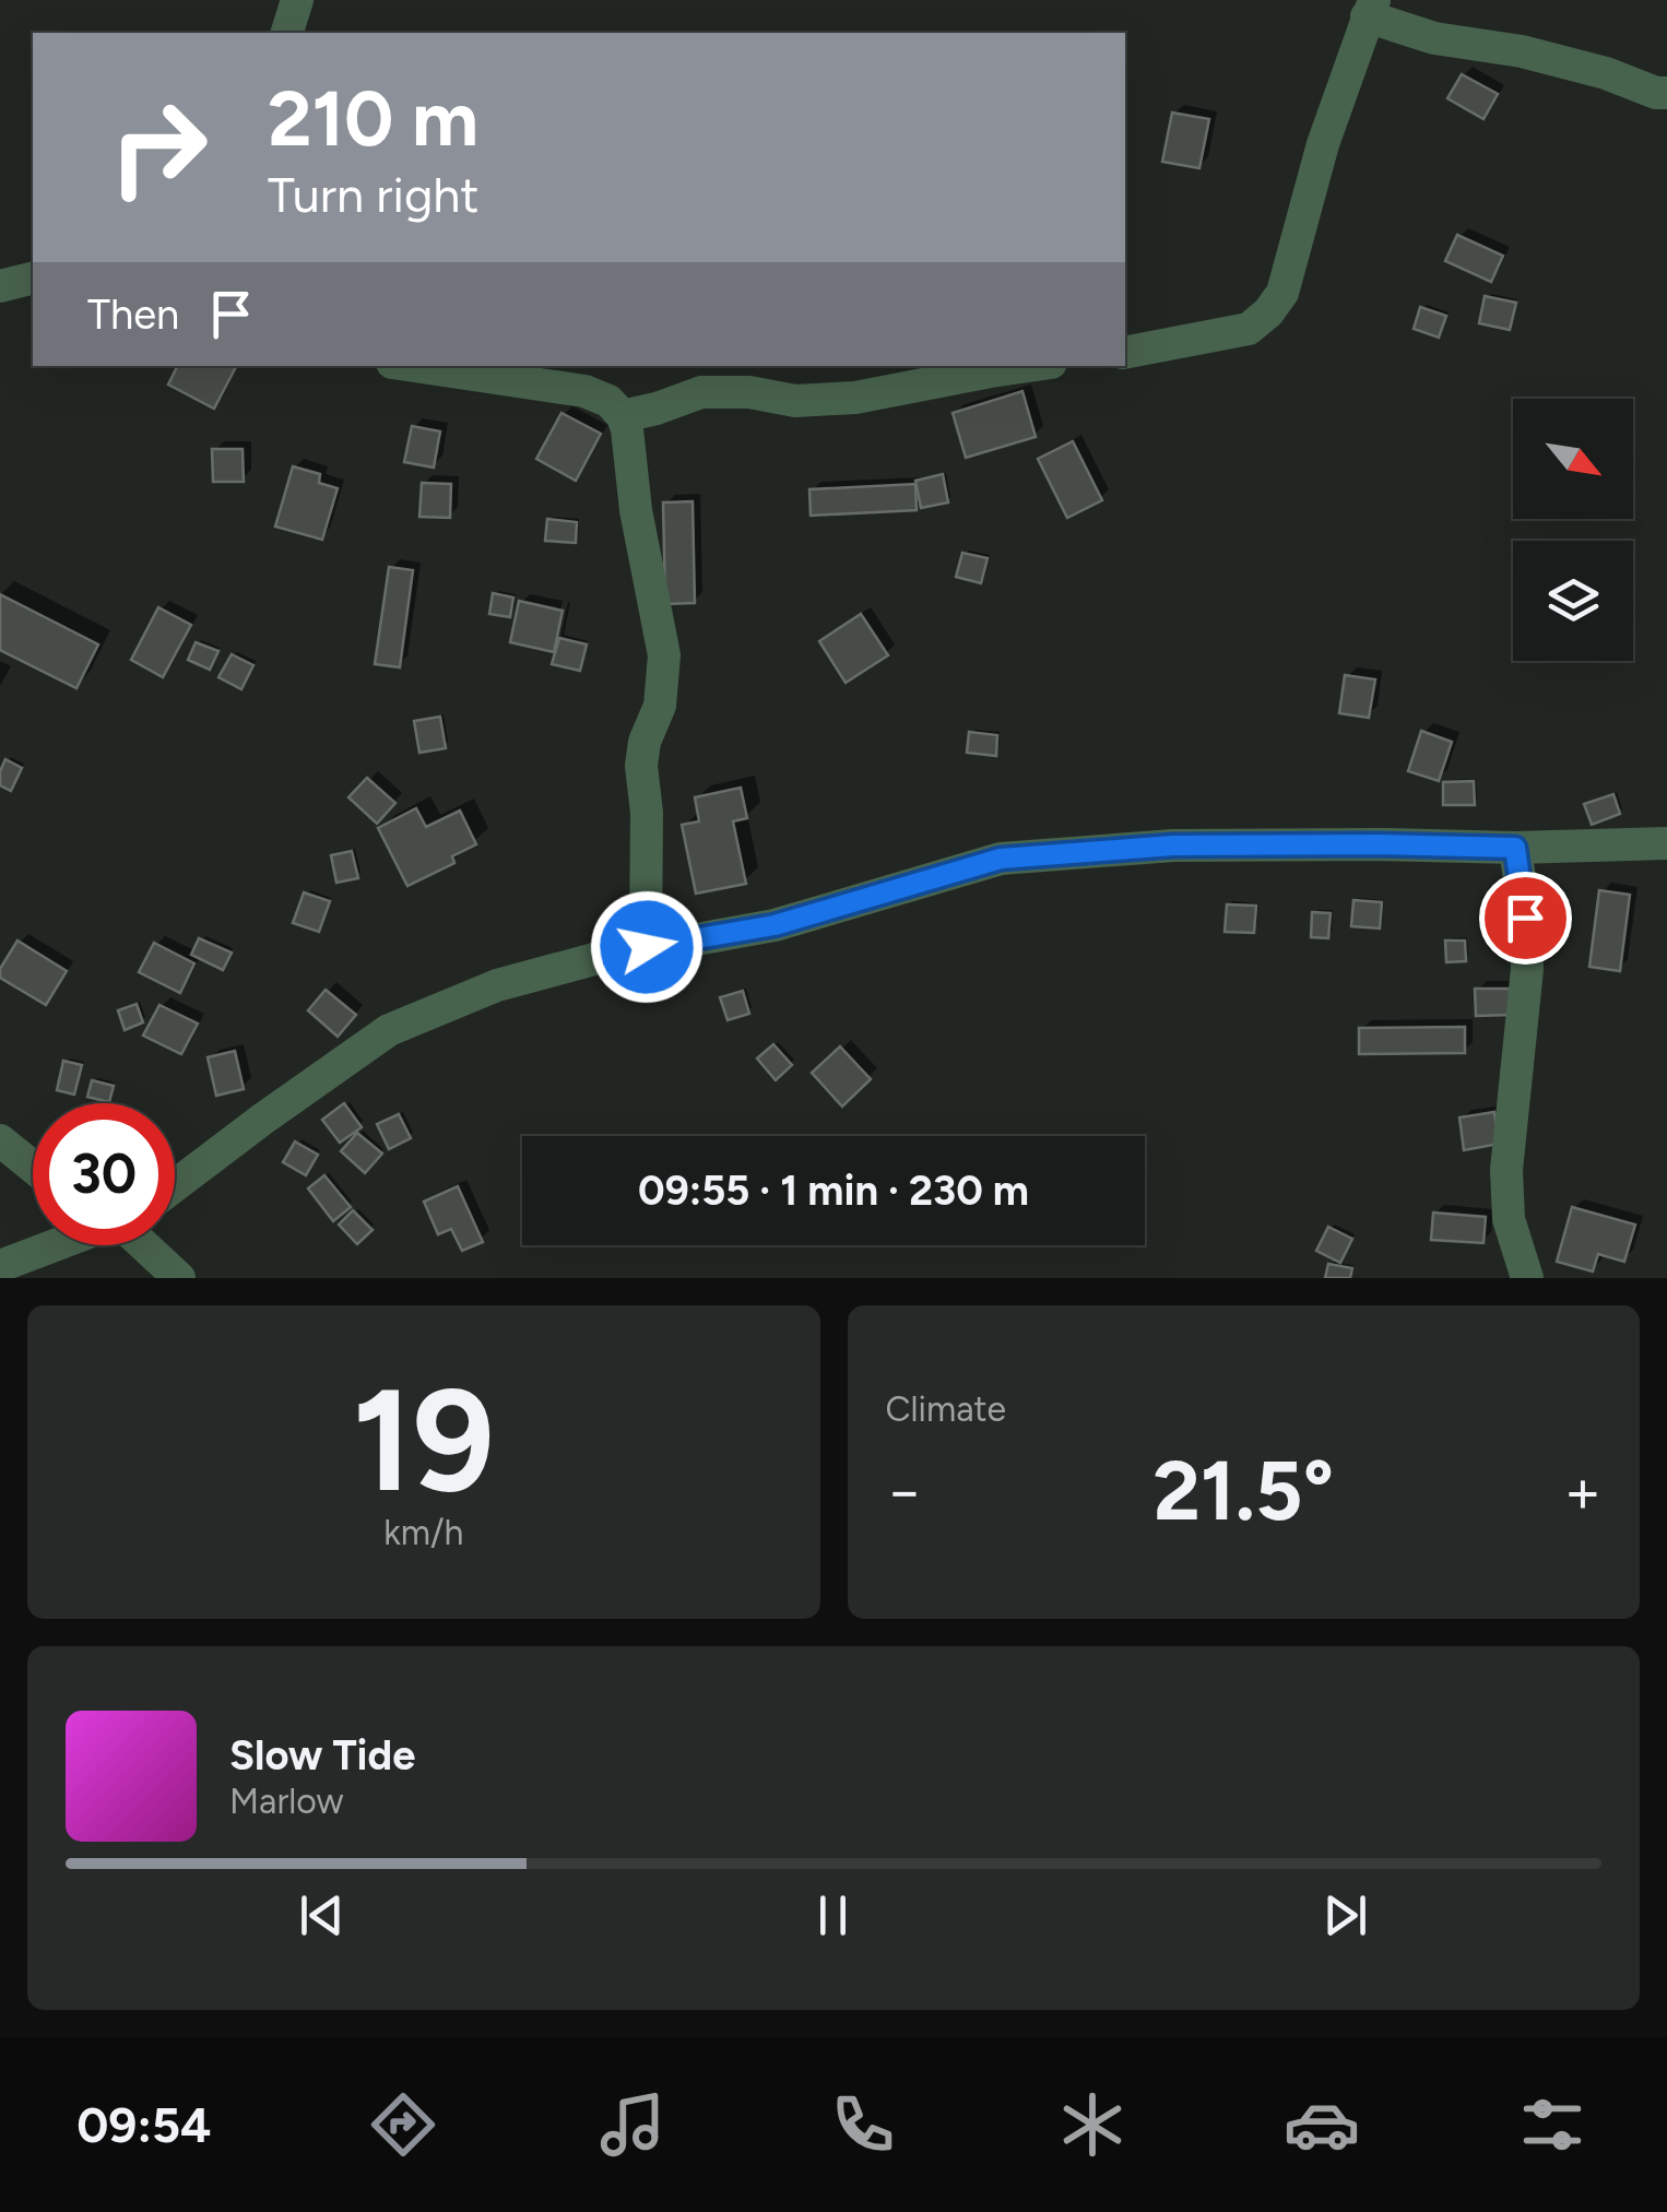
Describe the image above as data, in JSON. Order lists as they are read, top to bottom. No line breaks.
{"north":"bottom right","page":{"turn":["210 m","Turn right"],"then":"Then","limit":"30","trip":"09:55 · 1 min · 230 m","tile":[["19","km/h"],"Climate"],"heat":["−","21.5°","+"],"song":["Slow Tide","Marlow"],"tabs":"09:54"}}
